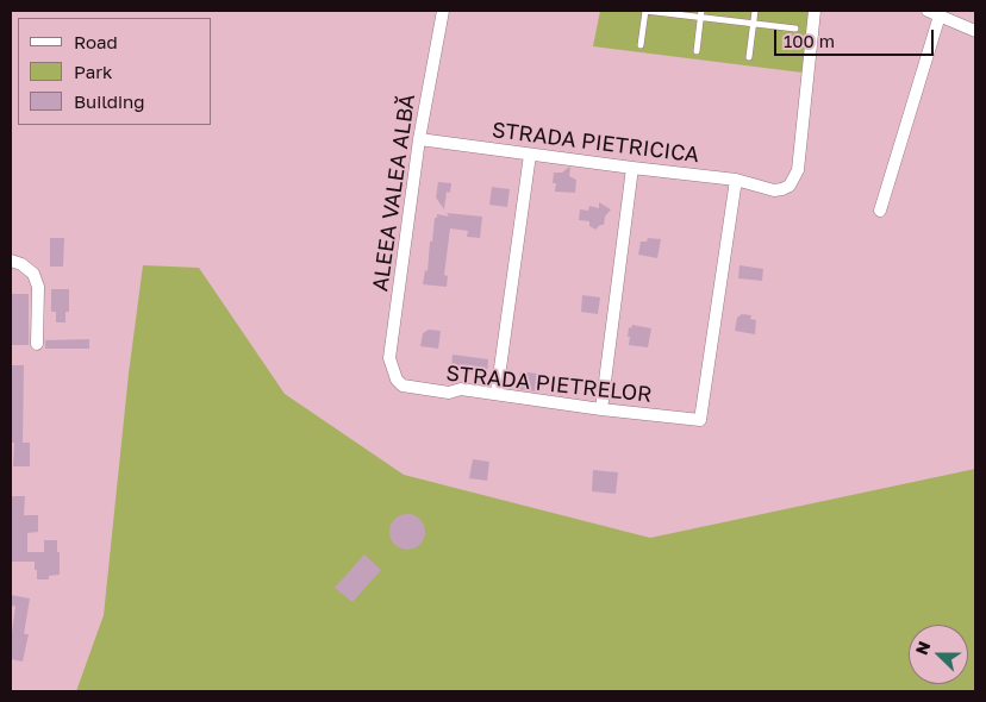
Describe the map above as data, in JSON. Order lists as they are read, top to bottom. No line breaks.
{"streets":{"street":["STRADA PIETRICICA","ALEEA VALEA ALBĂ","STRADA PIETRELOR"]},"crossings":[["STRADA PIETRICICA","ALEEA VALEA ALBĂ"],["STRADA PIETRICICA","STRADA PIETRELOR"],["ALEEA VALEA ALBĂ","STRADA PIETRELOR"]],"legend":["Road","Park","Building"],"scale_bar":"100 m","north":"left"}
